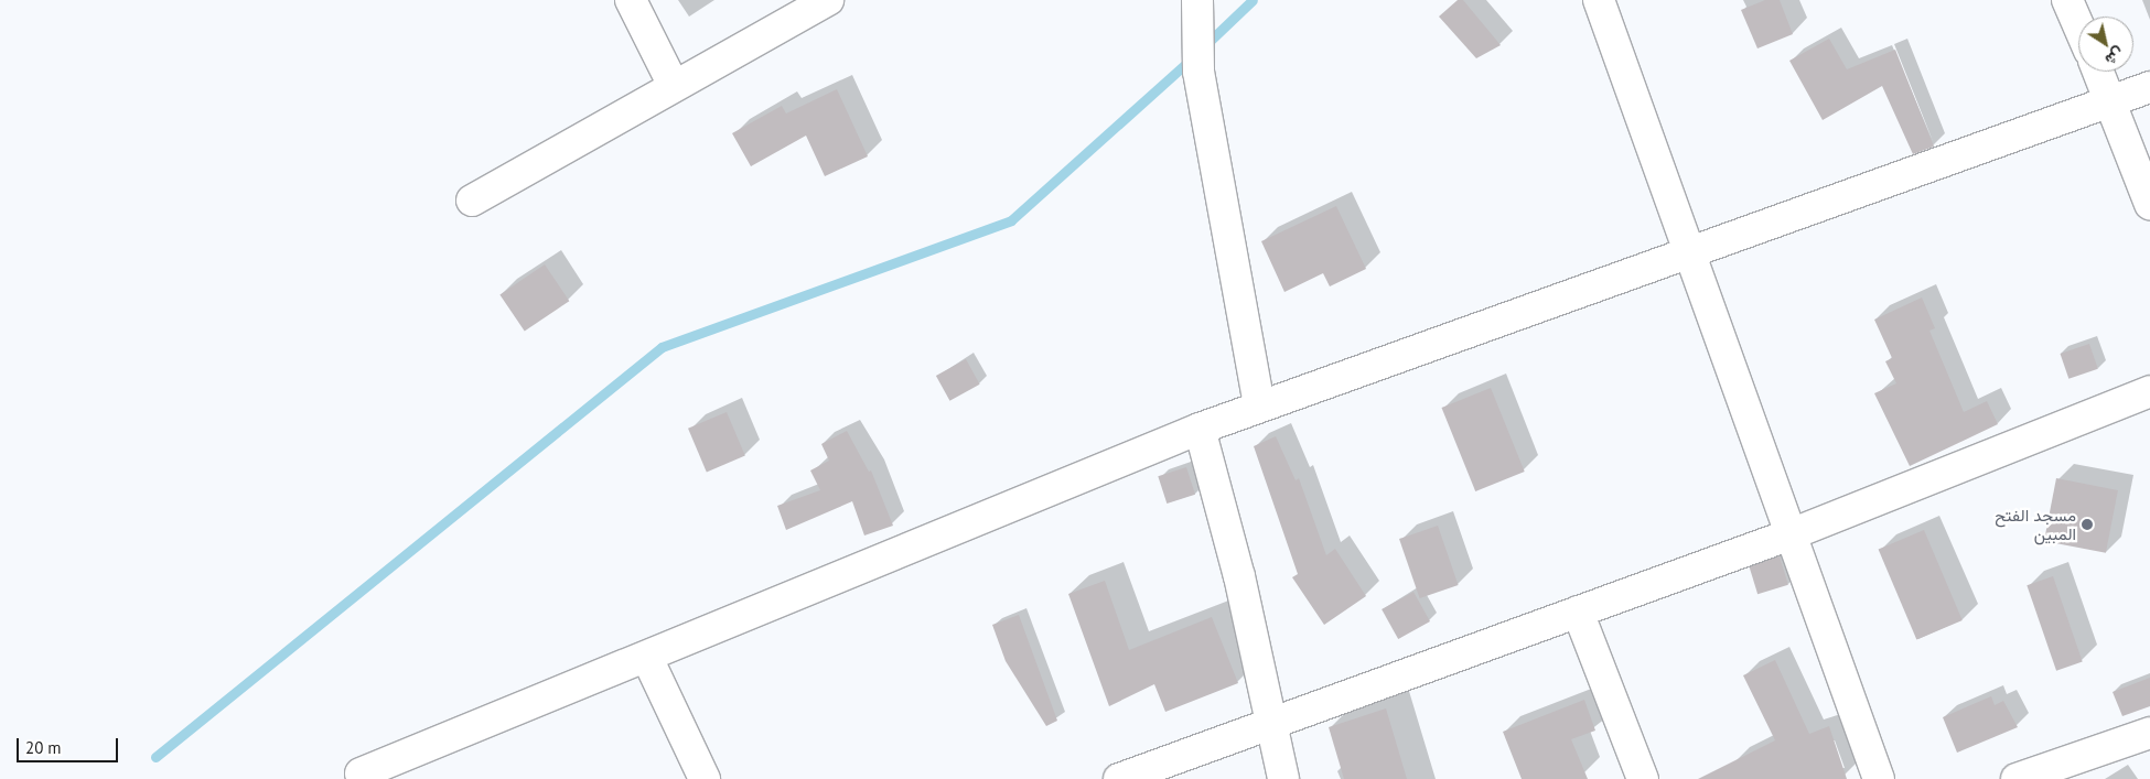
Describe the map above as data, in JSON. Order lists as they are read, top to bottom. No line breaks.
{"places":["مسجد الفتح المبين"],"scale_bar":"20 m","north":"bottom right"}
